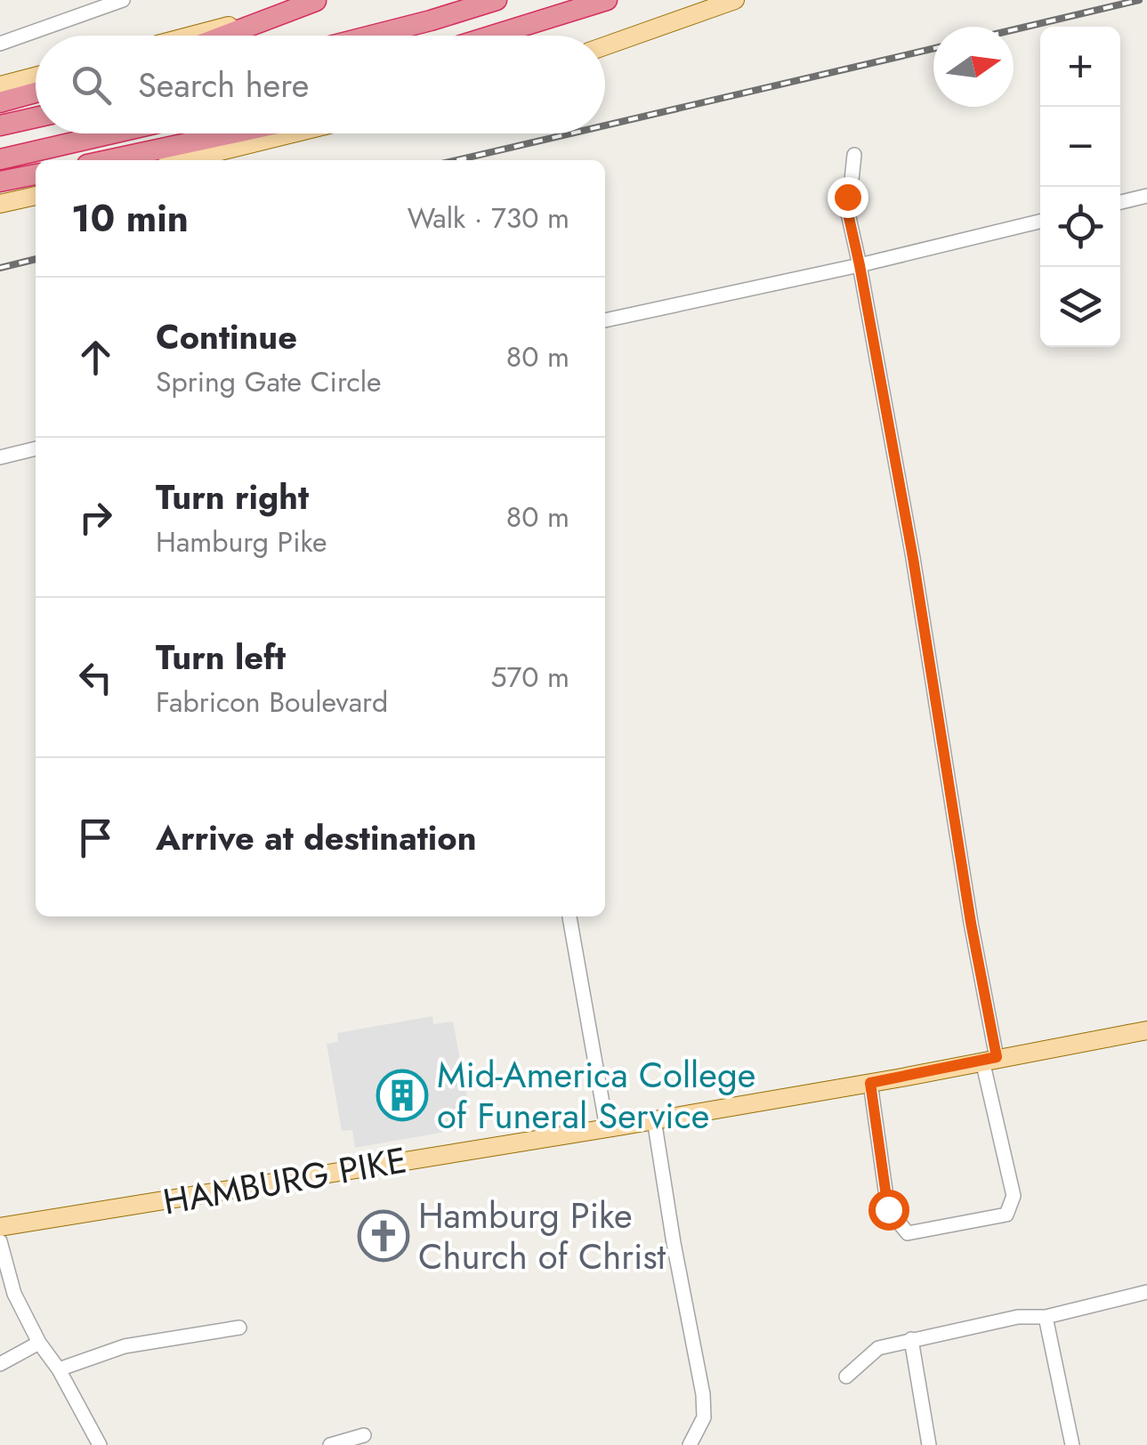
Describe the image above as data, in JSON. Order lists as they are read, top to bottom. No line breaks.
{"streets":{"main road":["HAMBURG PIKE"]},"places":{"building":["Mid-America College of Funeral Service"],"church":["Hamburg Pike Church of Christ"]},"north":"right","page":{"map_buttons":["+","−"],"search":"Search here","heading":["10 min","Walk · 730 m"],"list":[["Continue","Spring Gate Circle","80 m"],["Turn right","Hamburg Pike","80 m"],["Turn left","Fabricon Boulevard","570 m"],"Arrive at destination"]}}
